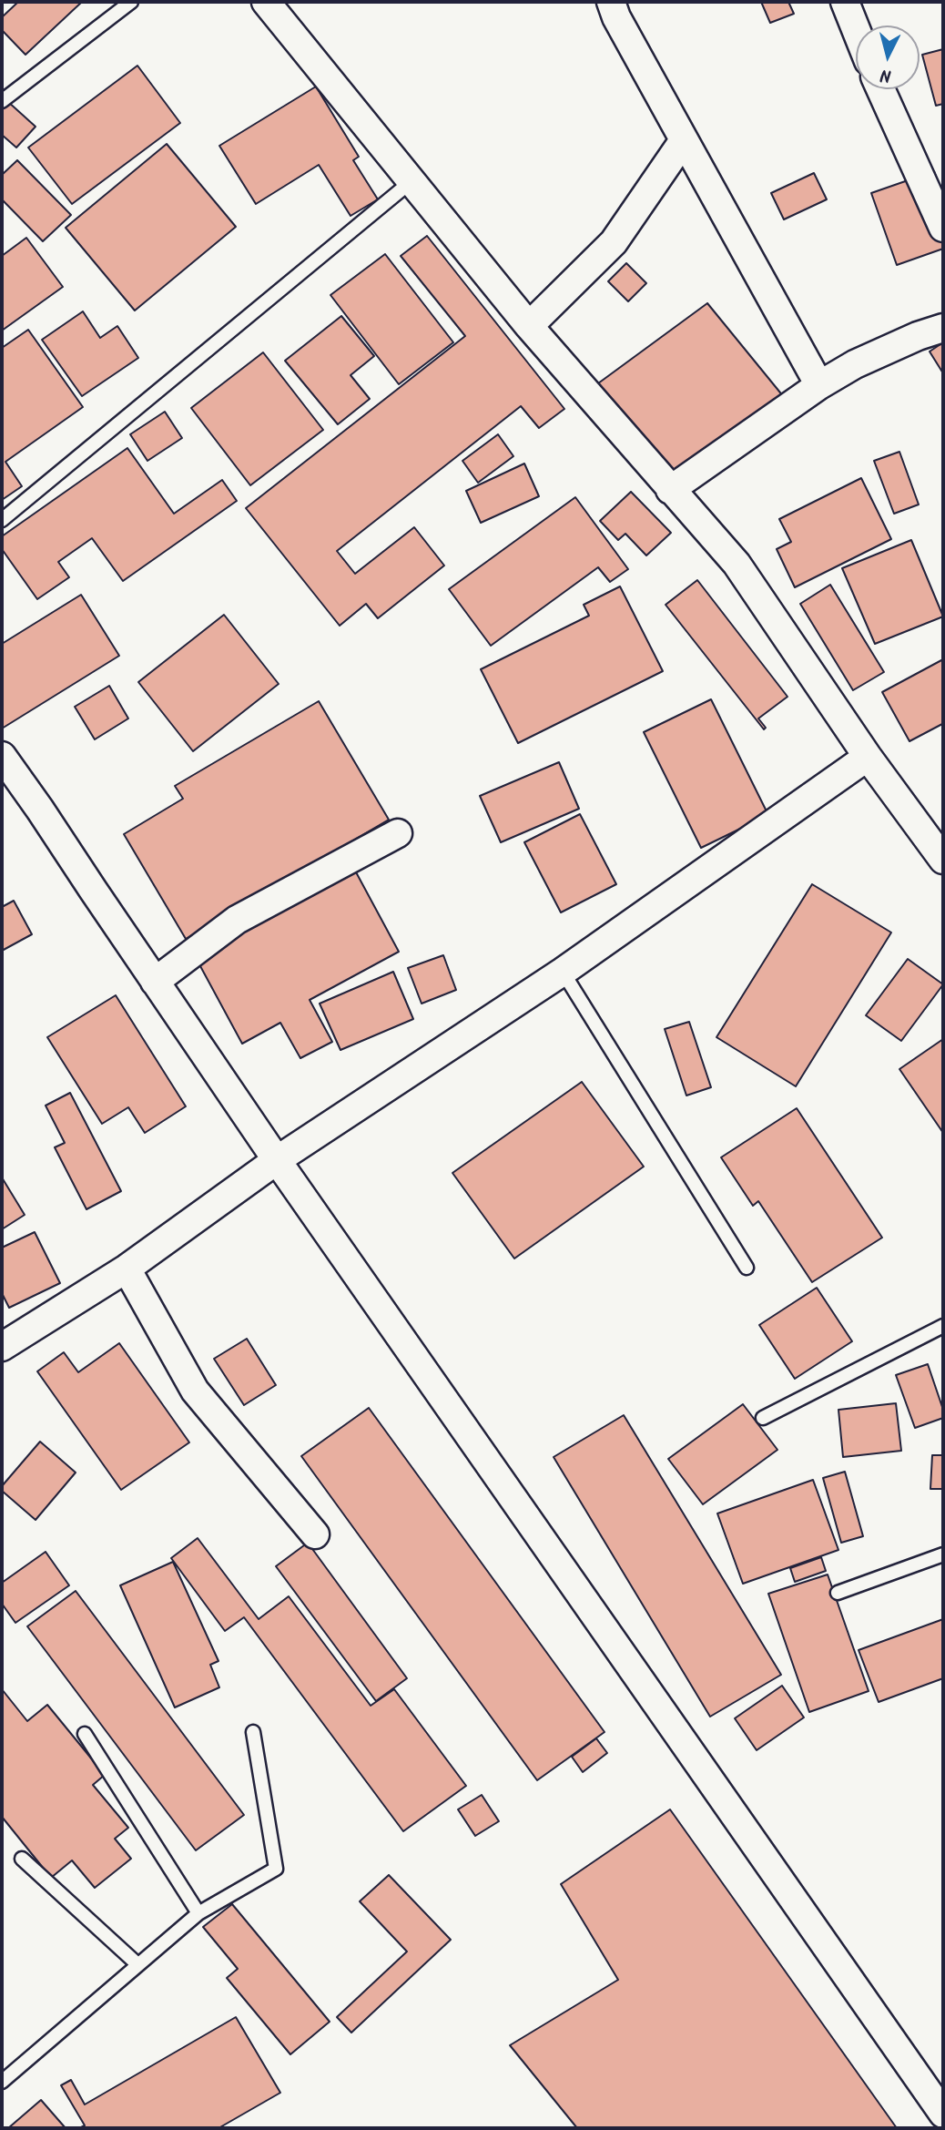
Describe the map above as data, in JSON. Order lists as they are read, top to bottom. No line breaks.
{"north":"bottom"}
